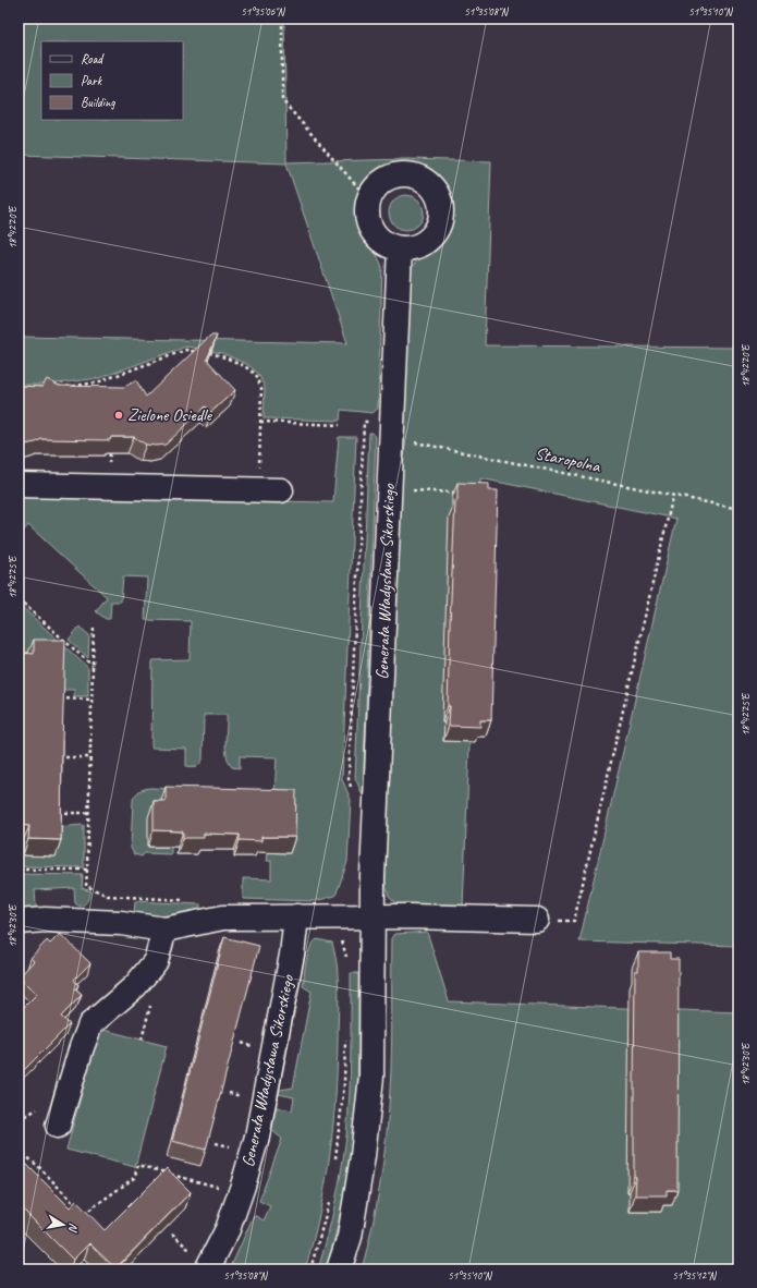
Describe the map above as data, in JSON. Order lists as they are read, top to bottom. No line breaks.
{"streets":{"street":["Generała Władysława Sikorskiego"],"path":["Staropolna"]},"crossings":[["Staropolna","Generała Władysława Sikorskiego"]],"places":["Zielone Osiedle"],"legend":["Road","Park","Building"],"north":"right","coordinates":["51°35'06\"N","51°35'08\"N","51°35'10\"N","18°42'20\"E","18°42'25\"E","18°42'30\"E","51°35'12\"N"]}
